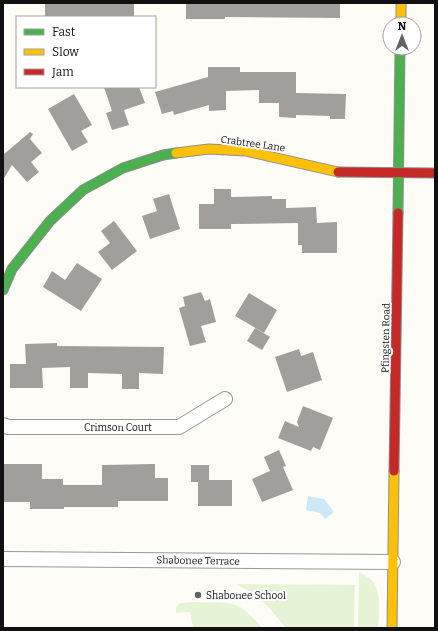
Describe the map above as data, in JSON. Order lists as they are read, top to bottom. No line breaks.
{"streets":{"main road":["Crabtree Lane","Pfingsten Road"],"street":["Crimson Court","Shabonee Terrace"]},"crossings":[["Crabtree Lane","Pfingsten Road"],["Pfingsten Road","Shabonee Terrace"]],"places":["Shabonee School"],"legend":["Fast","Slow","Jam"],"north":"top"}
